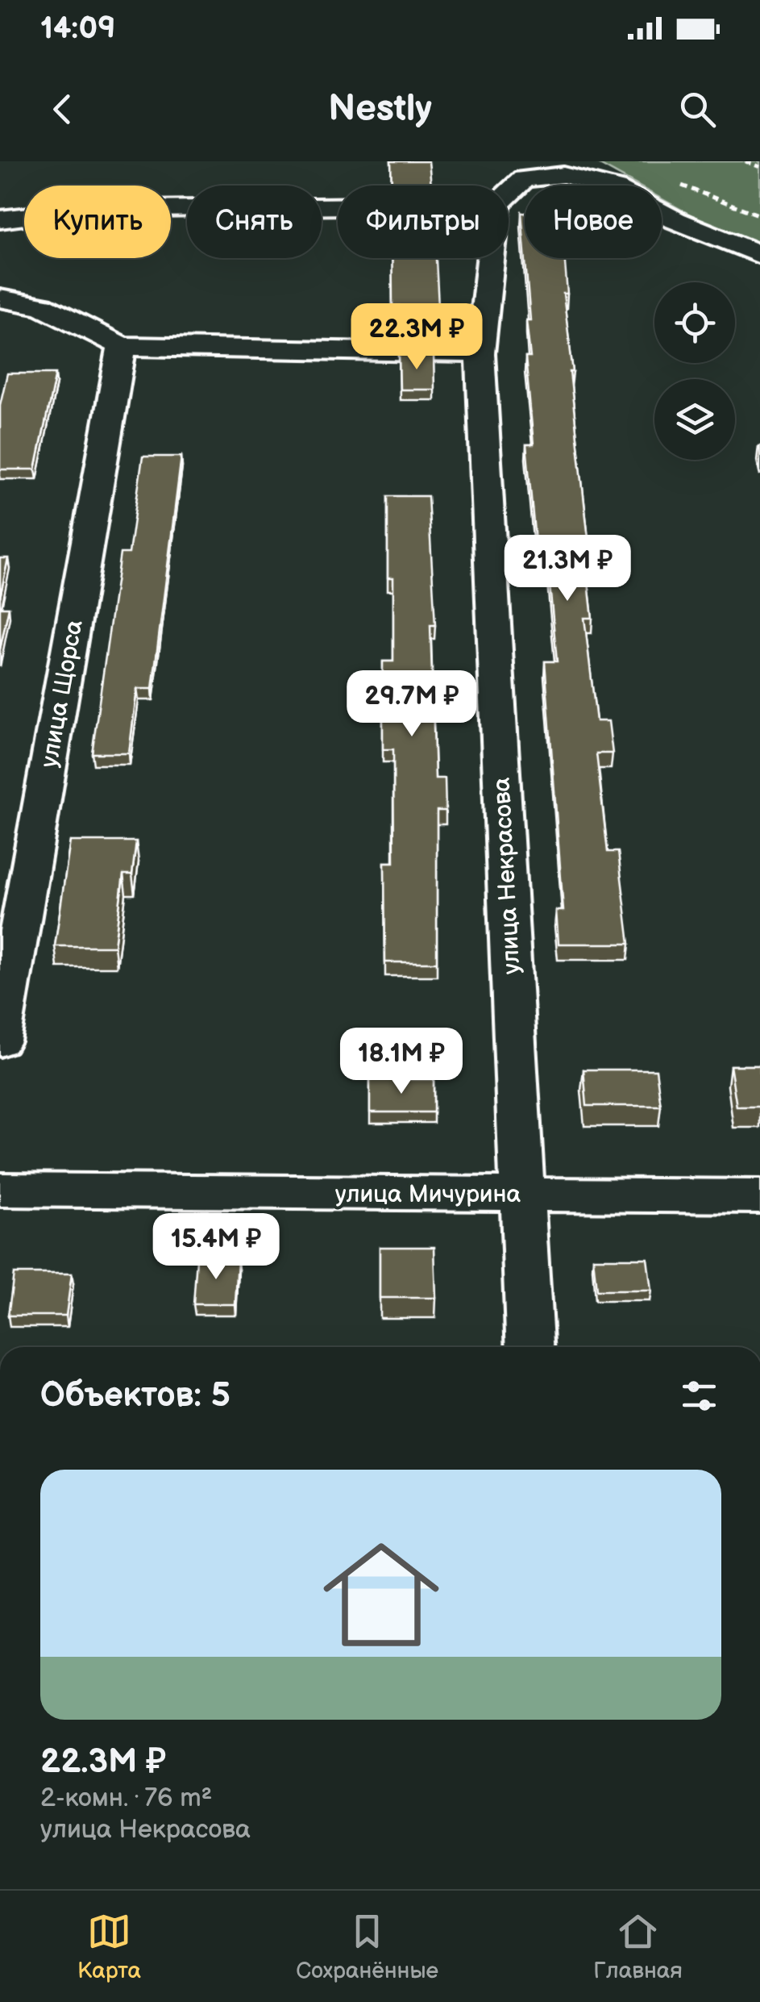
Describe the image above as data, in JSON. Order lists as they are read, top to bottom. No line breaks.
{"streets":{"street":["улица Щорса","улица Некрасова","улица Мичурина"]},"crossings":[["улица Некрасова","улица Мичурина"]],"page":{"status":"14:09","header":"Nestly","chip":["Купить","Снять","Фильтры","Новое"],"price":["22.3M ₽","21.3M ₽","29.7M ₽","18.1M ₽","15.4M ₽"],"heading":"Объектов: 5","list":[{"name":"22.3M ₽","note":"2-комн. · 76 m² · улица Некрасова"}],"tabs":["Карта","Сохранённые","Главная"]}}
